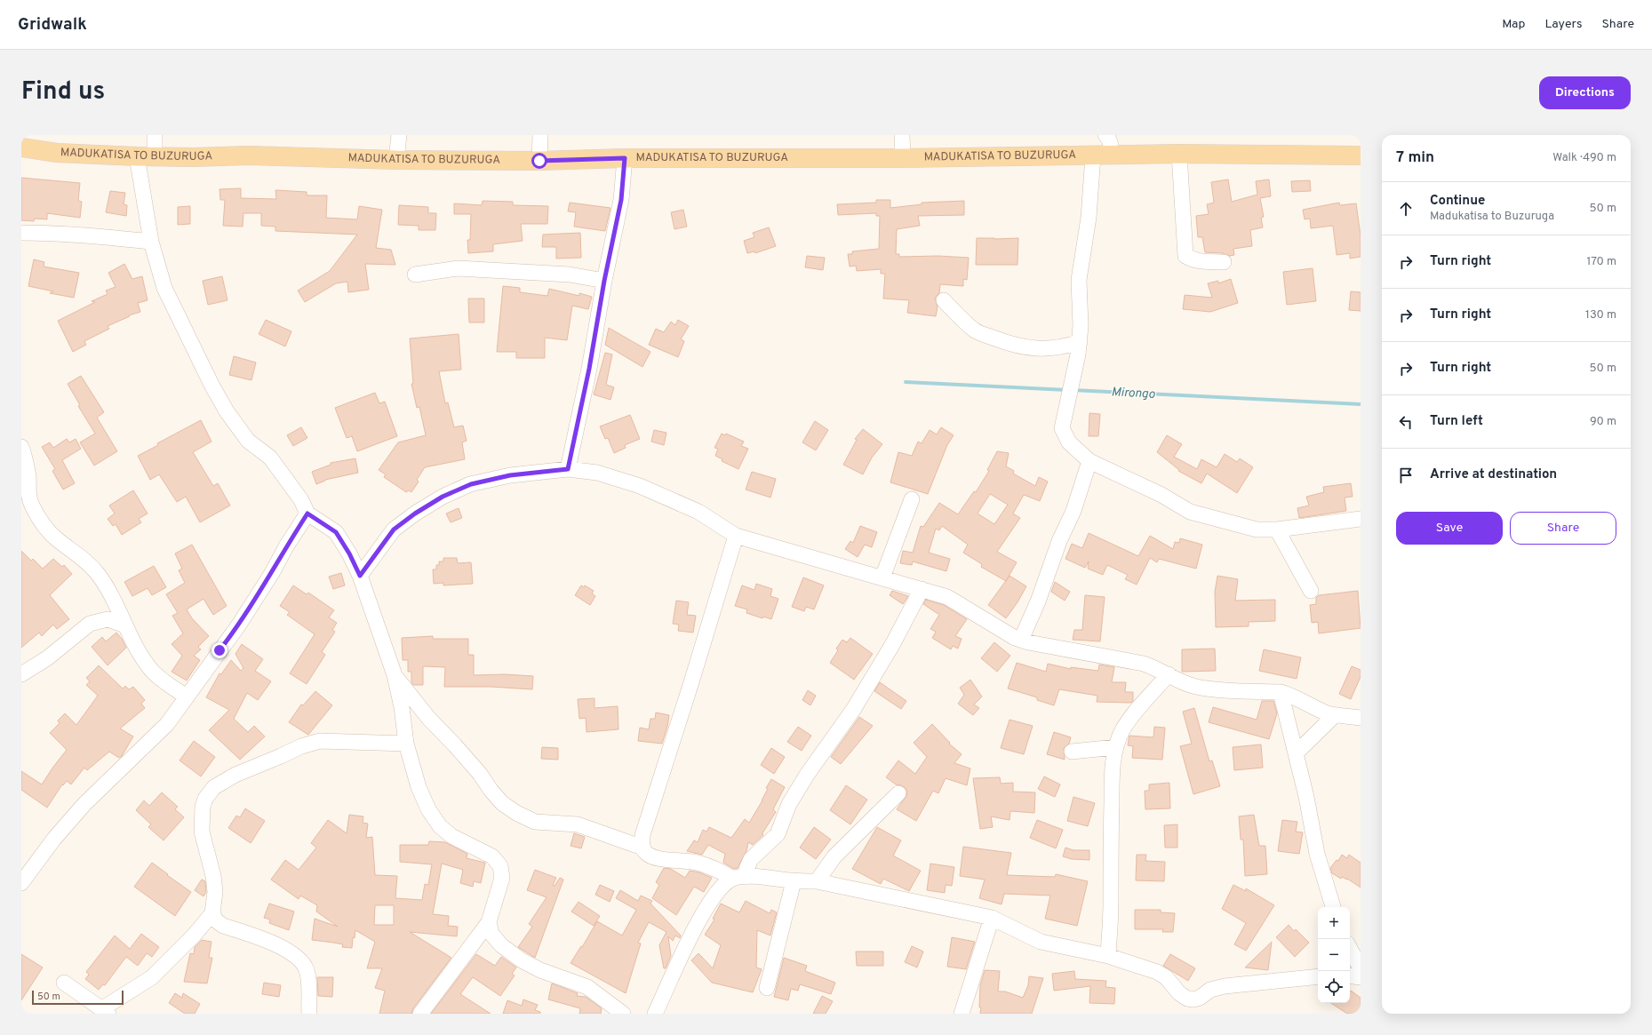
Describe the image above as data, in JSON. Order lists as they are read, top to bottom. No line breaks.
{"streets":{"main road":["MADUKATISA TO BUZURUGA"]},"water":["Mirongo"],"scale_bar":"50 m","page":{"header":"Gridwalk","nav":["Map","Layers","Share"],"title":"Find us","buttons":["Directions",["Save","Share"]],"heading":["7 min","Walk · 490 m"],"list":[["Continue","Madukatisa to Buzuruga","50 m"],["Turn right","170 m"],["Turn right","130 m"],["Turn right","50 m"],["Turn left","90 m"],"Arrive at destination"],"map_buttons":["+","−"],"scale":"50 m"}}
